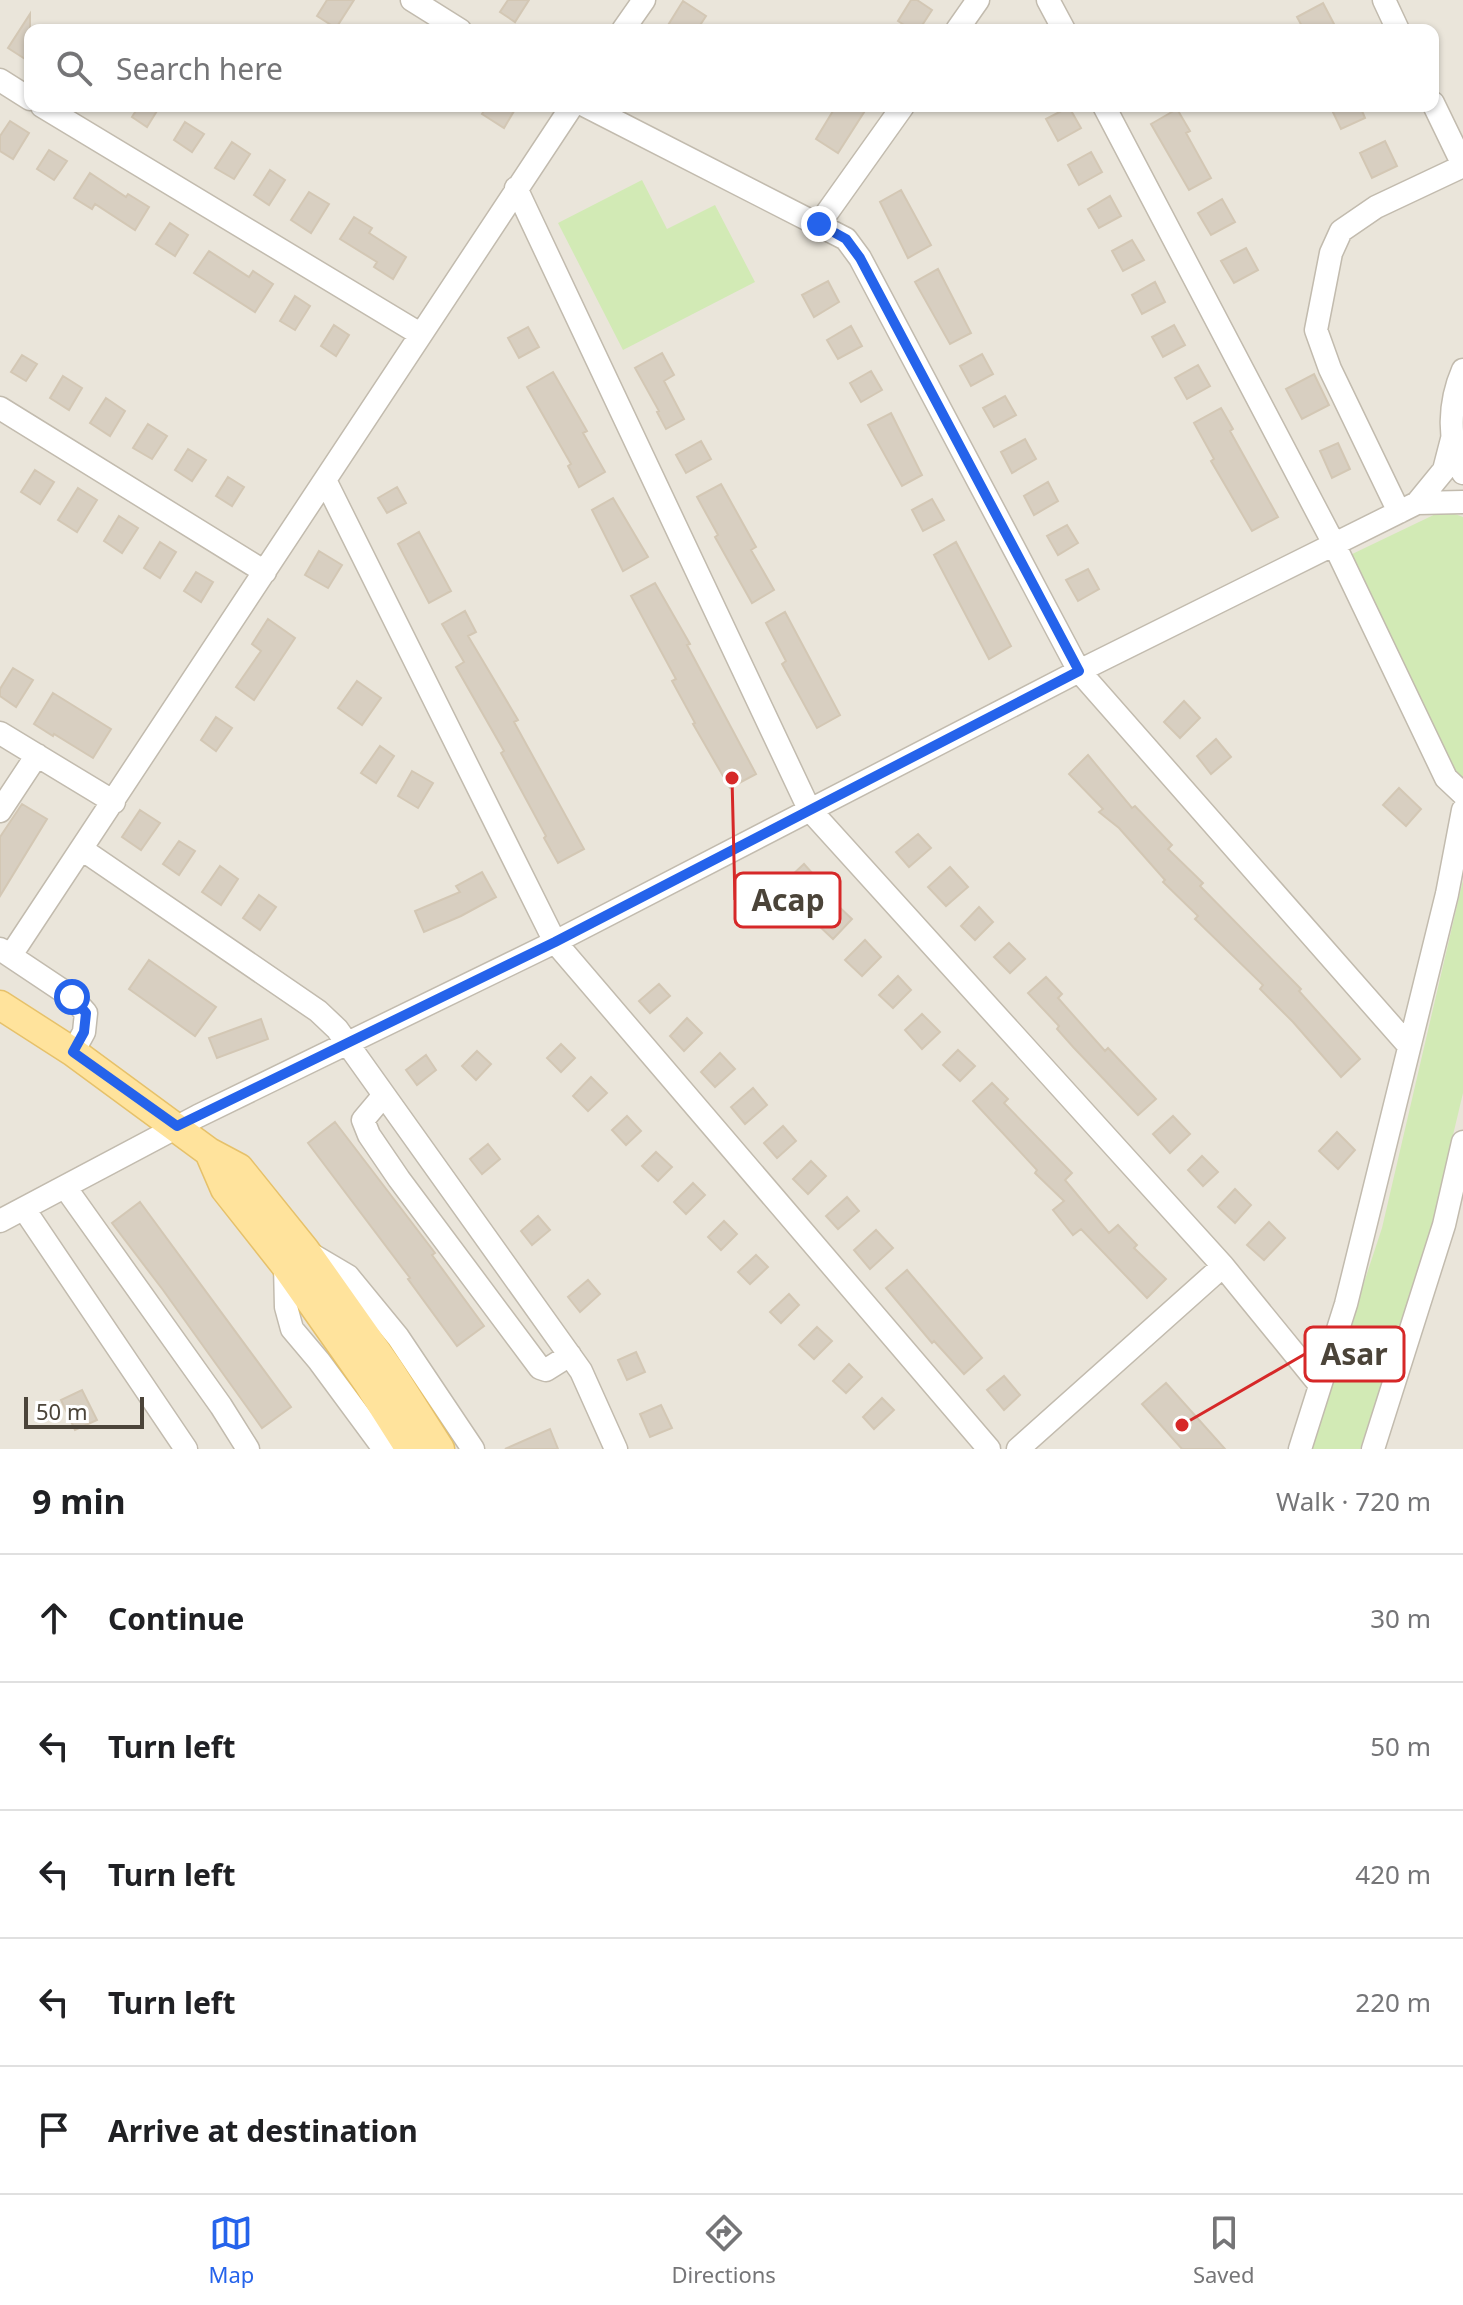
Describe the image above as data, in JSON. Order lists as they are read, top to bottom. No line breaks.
{"places":["Асар","Asar"],"scale_bar":"50 m","page":{"search":"Search here","scale":"50 m","heading":["9 min","Walk · 720 m"],"list":[["Continue","30 m"],["Turn left","50 m"],["Turn left","420 m"],["Turn left","220 m"],"Arrive at destination"],"nav":["Map","Directions","Saved"]}}
